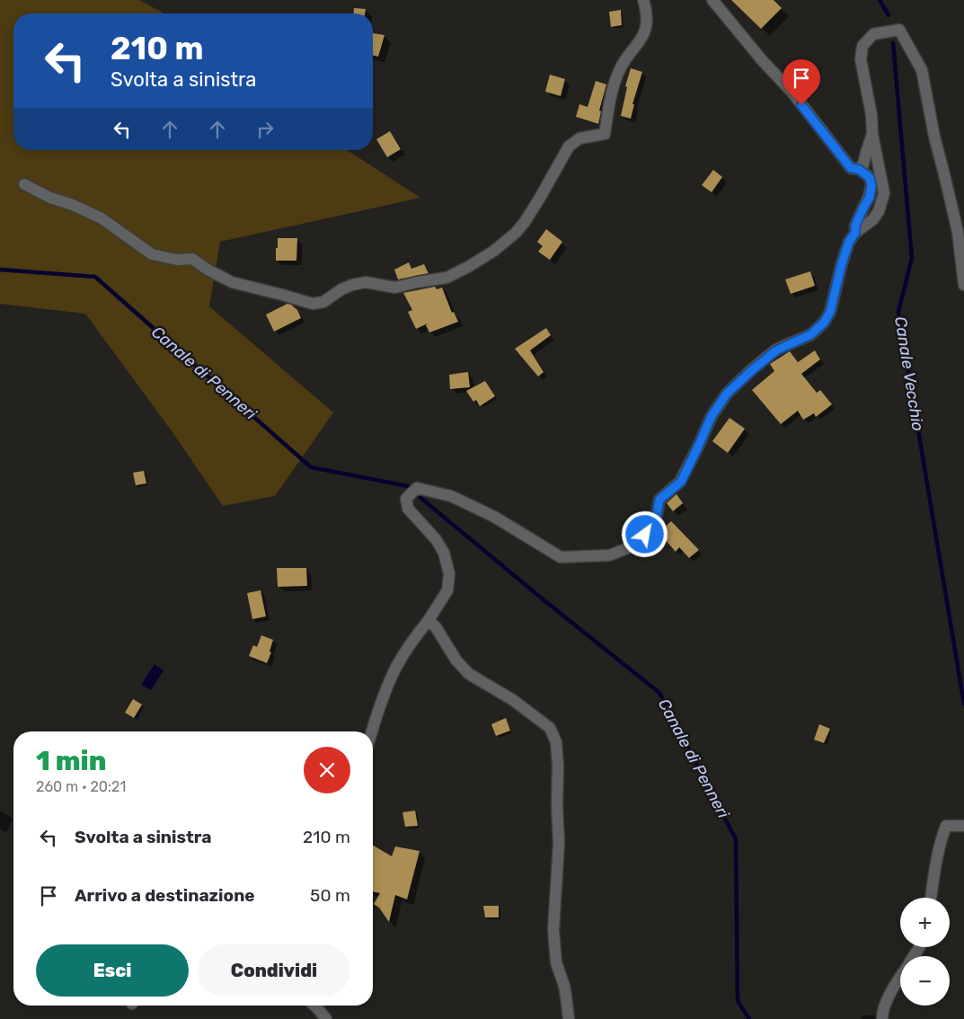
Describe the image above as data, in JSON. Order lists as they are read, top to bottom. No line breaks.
{"water":["Canale di Penneri","Canale Vecchio"],"page":{"turn":["210 m","Svolta a sinistra"],"heading":["1 min","260 m · 20:21"],"list":[{"name":"Svolta a sinistra","value":"210 m"},{"name":"Arrivo a destinazione","value":"50 m"}],"map_buttons":["+","−"],"buttons":["Esci","Condividi"]}}
